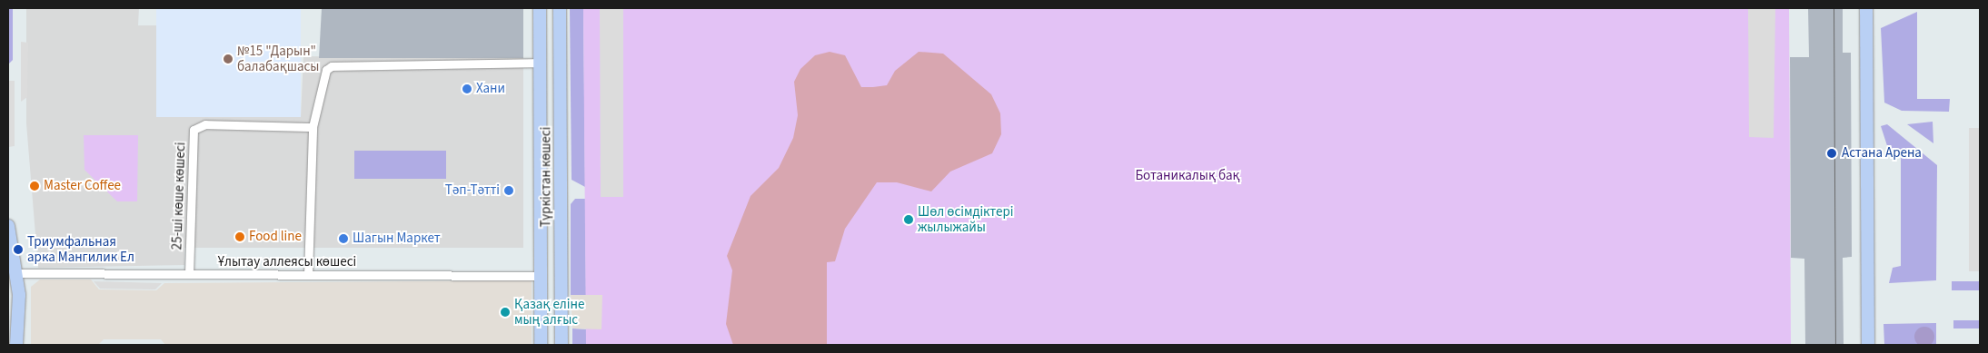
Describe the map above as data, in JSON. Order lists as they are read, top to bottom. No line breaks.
{"streets":{"main road":["Түркістан көшесі"],"street":["25-ші көше көшесі","Ұлытау аллеясы көшесі"]},"crossings":[["Түркістан көшесі","Ұлытау аллеясы көшесі"],["25-ші көше көшесі","Ұлытау аллеясы көшесі"]],"parks":["Ботаникалық бақ"],"places":["№15 \"Дарын\" балабақшасы","Хани","Астана Арена","Master Coffee","Тәп-Тәтті","Шөл өсімдіктері жылыжайы","Food line","Шагын Маркет","Триумфальная арка Мангилик Ел","Қазақ еліне мың алғыс"]}
